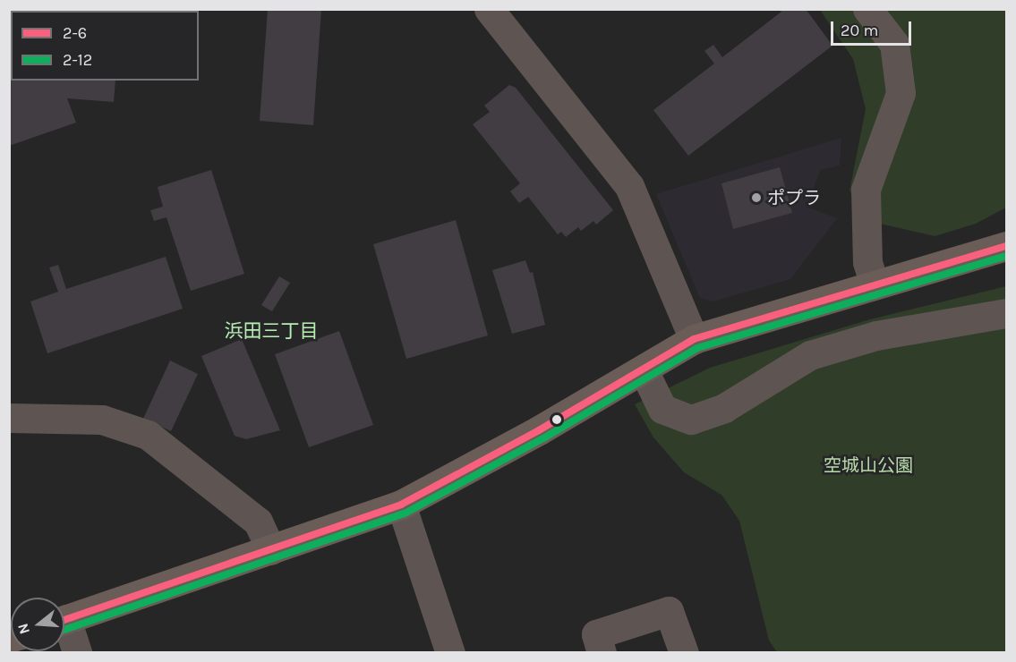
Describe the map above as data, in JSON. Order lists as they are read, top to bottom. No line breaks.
{"districts":["浜田三丁目"],"parks":["空城山公園"],"places":["ポプラ"],"lines":["transit line 2-6","transit line 2-12"],"legend":["2-6","2-12"],"scale_bar":"20 m","north":"left"}
